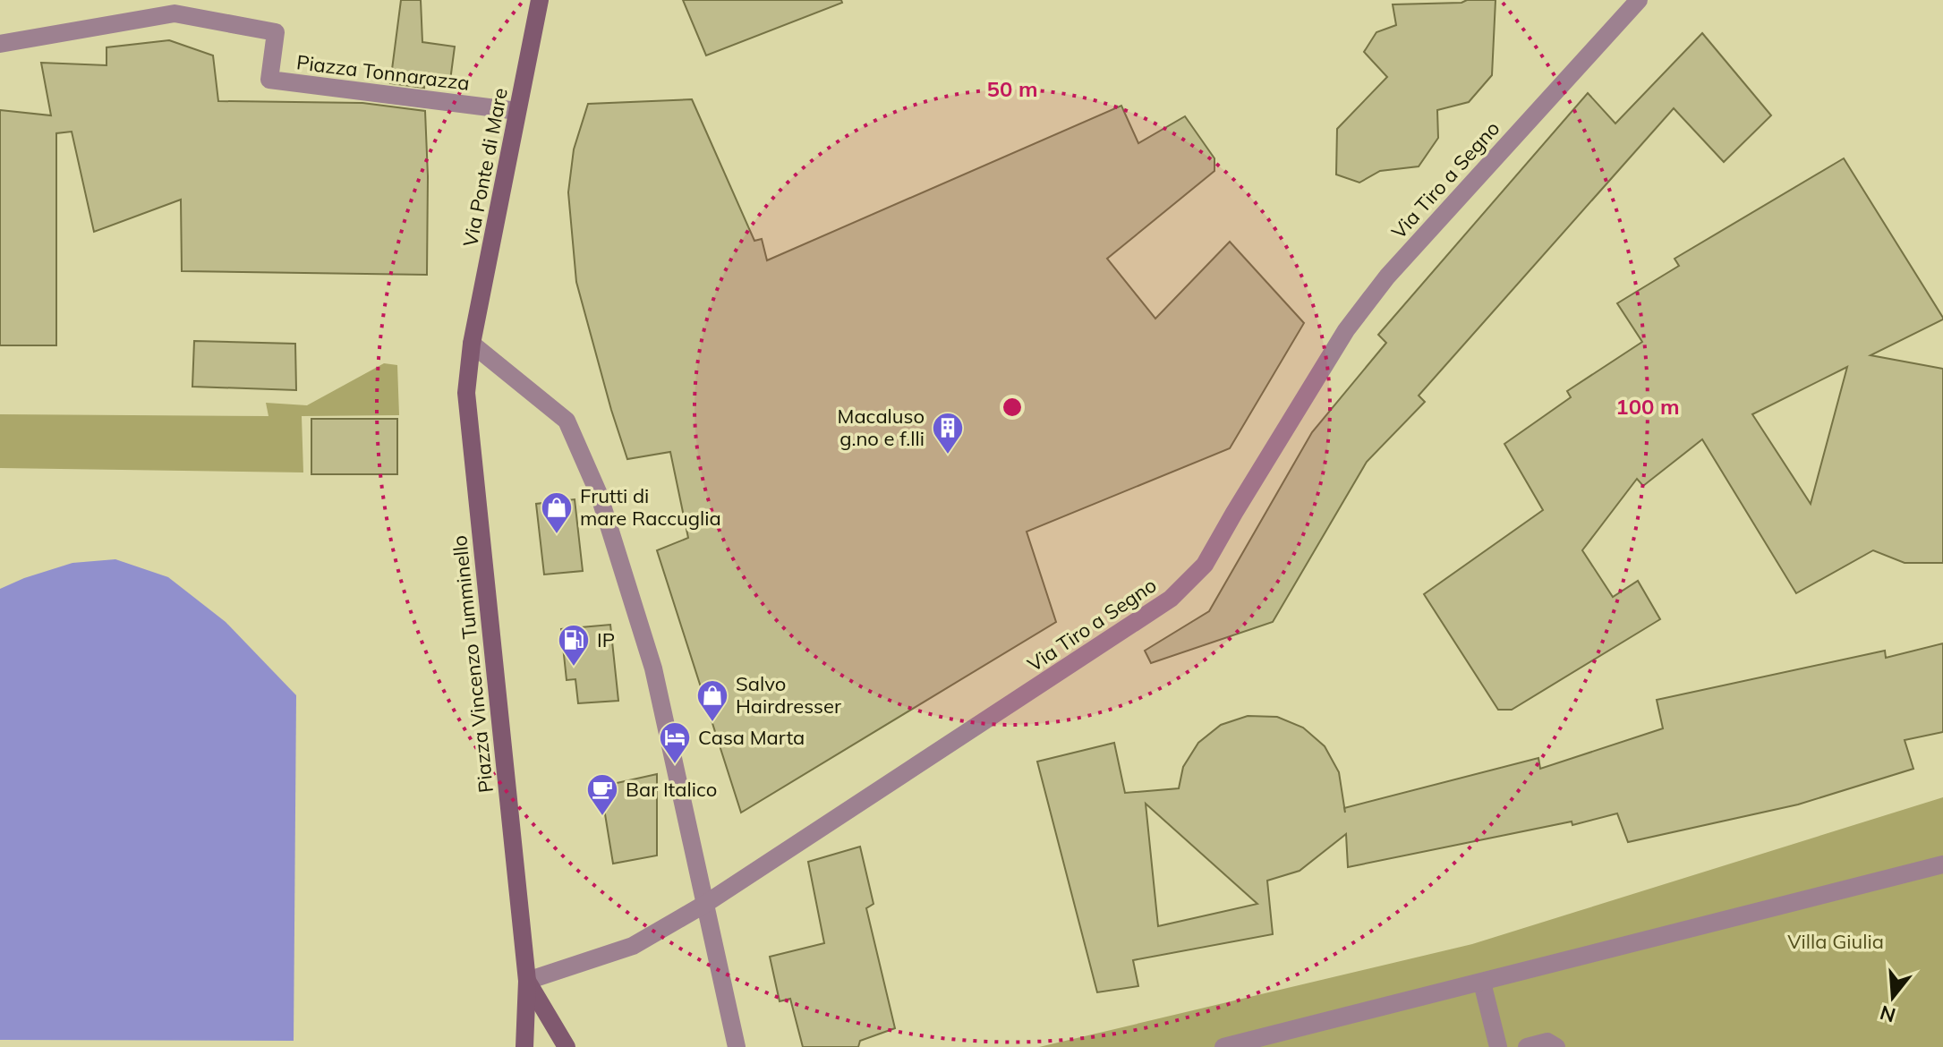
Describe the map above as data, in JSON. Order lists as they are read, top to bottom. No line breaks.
{"streets":{"main road":["Via Ponte di Mare","Piazza Vincenzo Tumminello"],"street":["Piazza Tonnarazza","Via Tiro a Segno"]},"crossings":[["Piazza Tonnarazza","Via Ponte di Mare"],["Via Ponte di Mare","Piazza Vincenzo Tumminello"],["Via Tiro a Segno","Piazza Vincenzo Tumminello"]],"parks":["Villa Giulia"],"places":{"building":["Macaluso g.no e f.lli"],"shop":["Frutti di mare Raccuglia","Salvo Hairdresser"],"fuel station":["IP"],"hotel":["Casa Marta"],"cafe":["Bar Italico"]},"north":"bottom","rings":["50 m","100 m"]}
